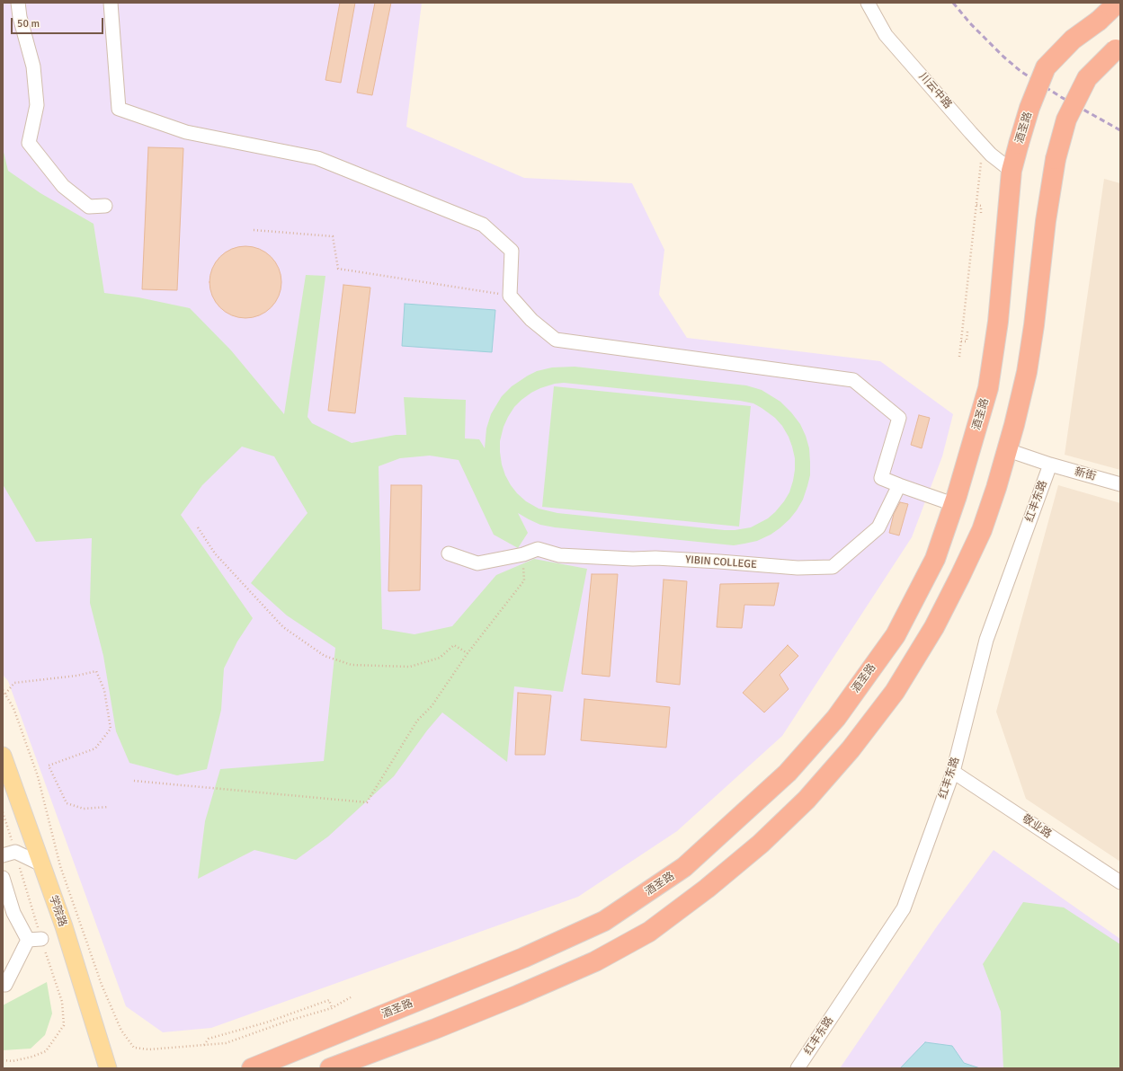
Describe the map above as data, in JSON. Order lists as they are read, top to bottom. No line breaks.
{"streets":{"highway":["酒圣路"],"main road":["学院路"],"street":["川云中路","新街","红丰东路","YIBIN COLLEGE","敬业路"]},"crossings":[["川云中路","酒圣路"],["新街","红丰东路"],["红丰东路","敬业路"]],"scale_bar":"50 m"}
